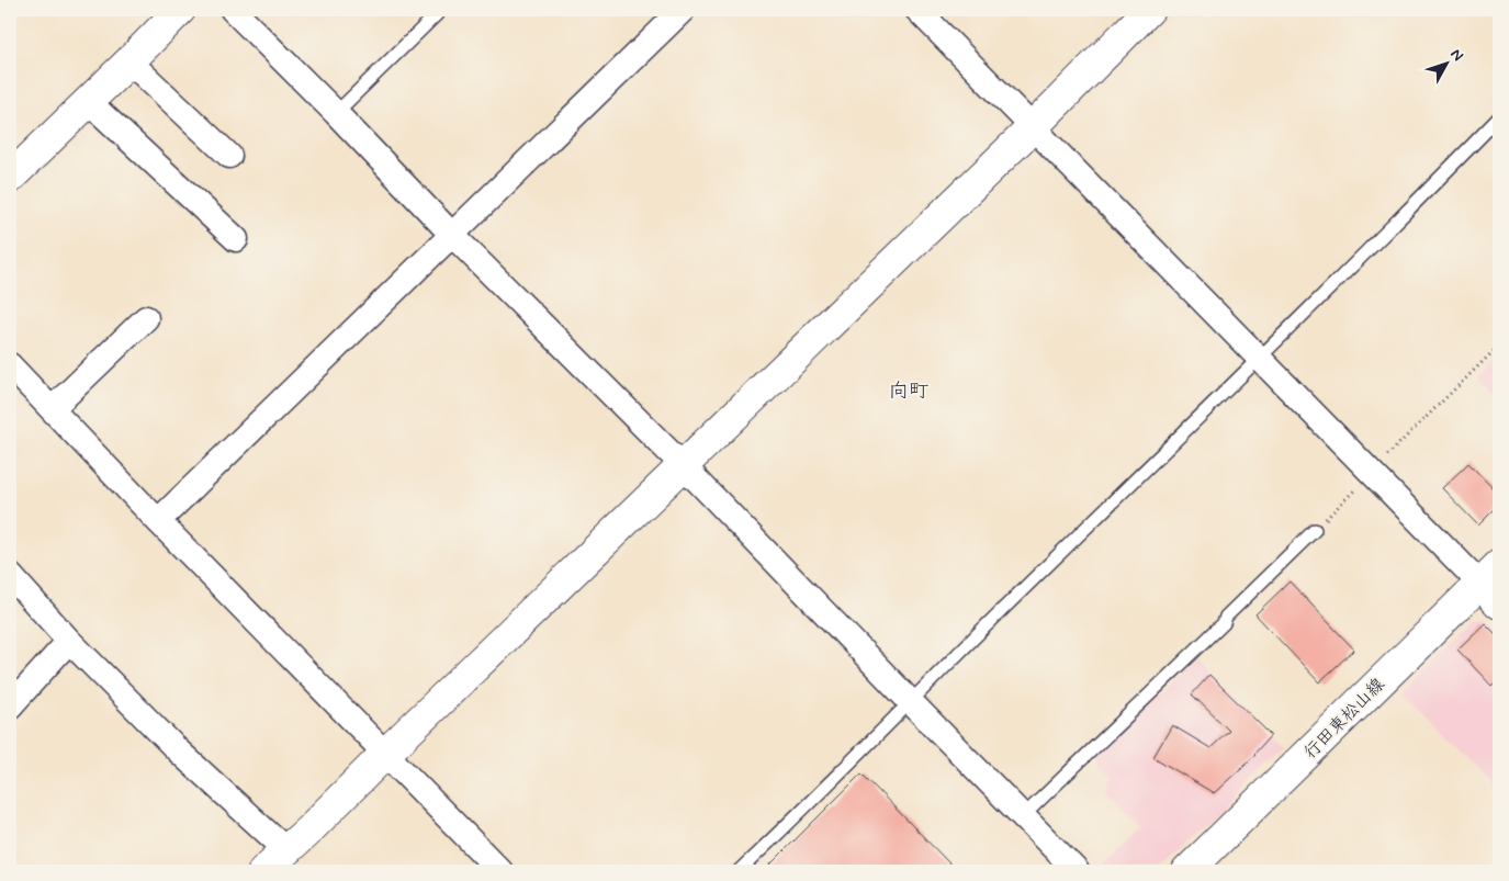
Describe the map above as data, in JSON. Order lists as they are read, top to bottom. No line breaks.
{"streets":{"street":["行田東松山線"]},"districts":["向町"],"north":"top right"}
